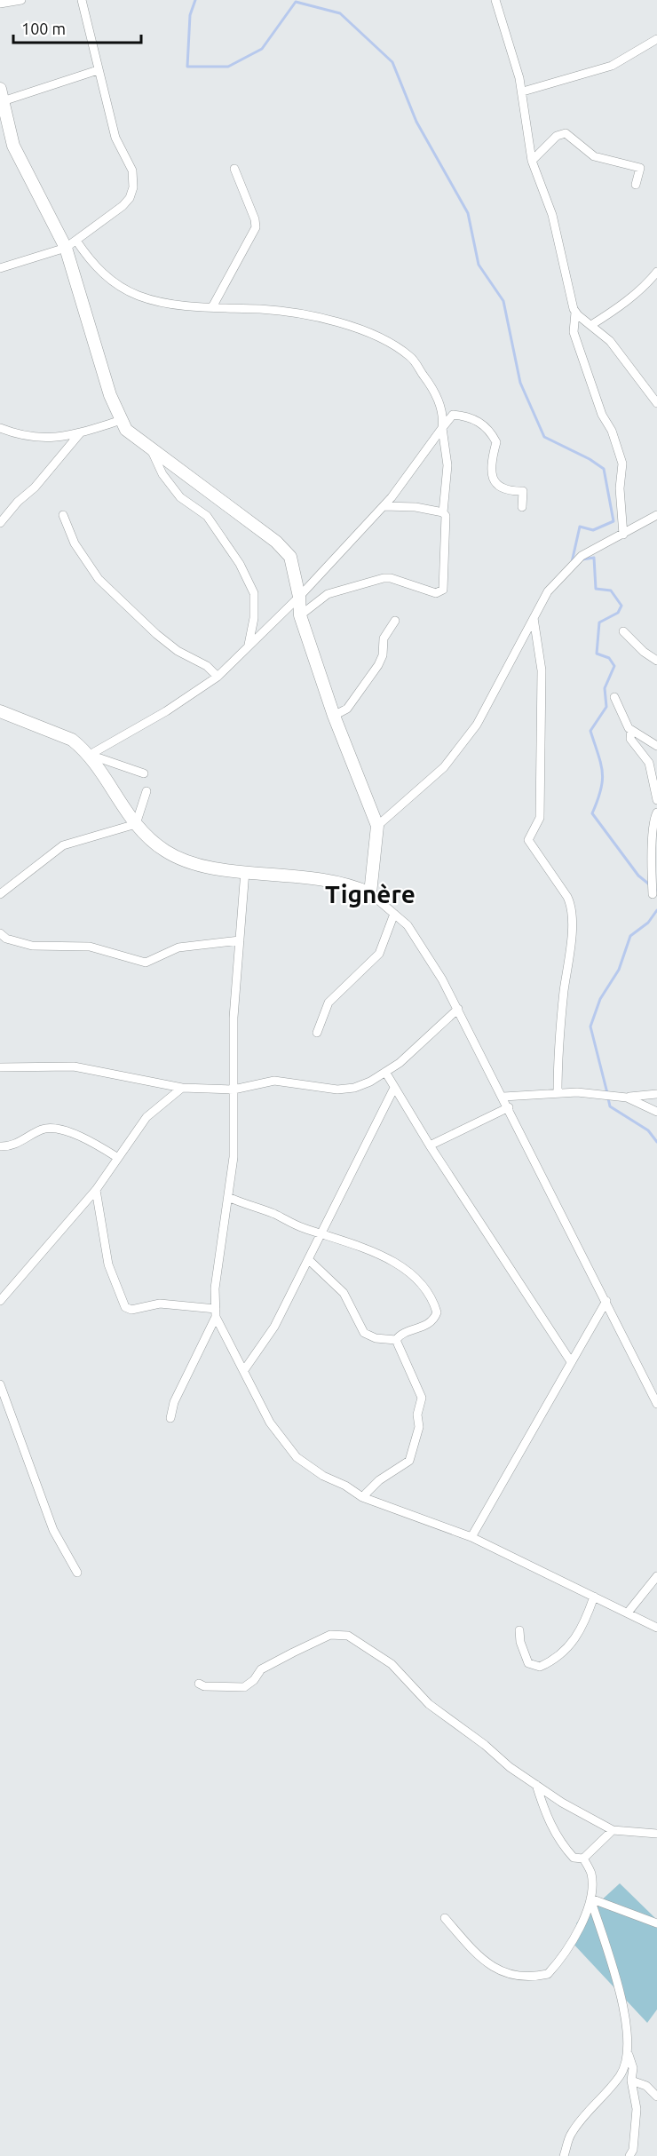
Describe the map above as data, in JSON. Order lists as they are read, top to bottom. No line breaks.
{"districts":["Tignère"],"scale_bar":"100 m"}
